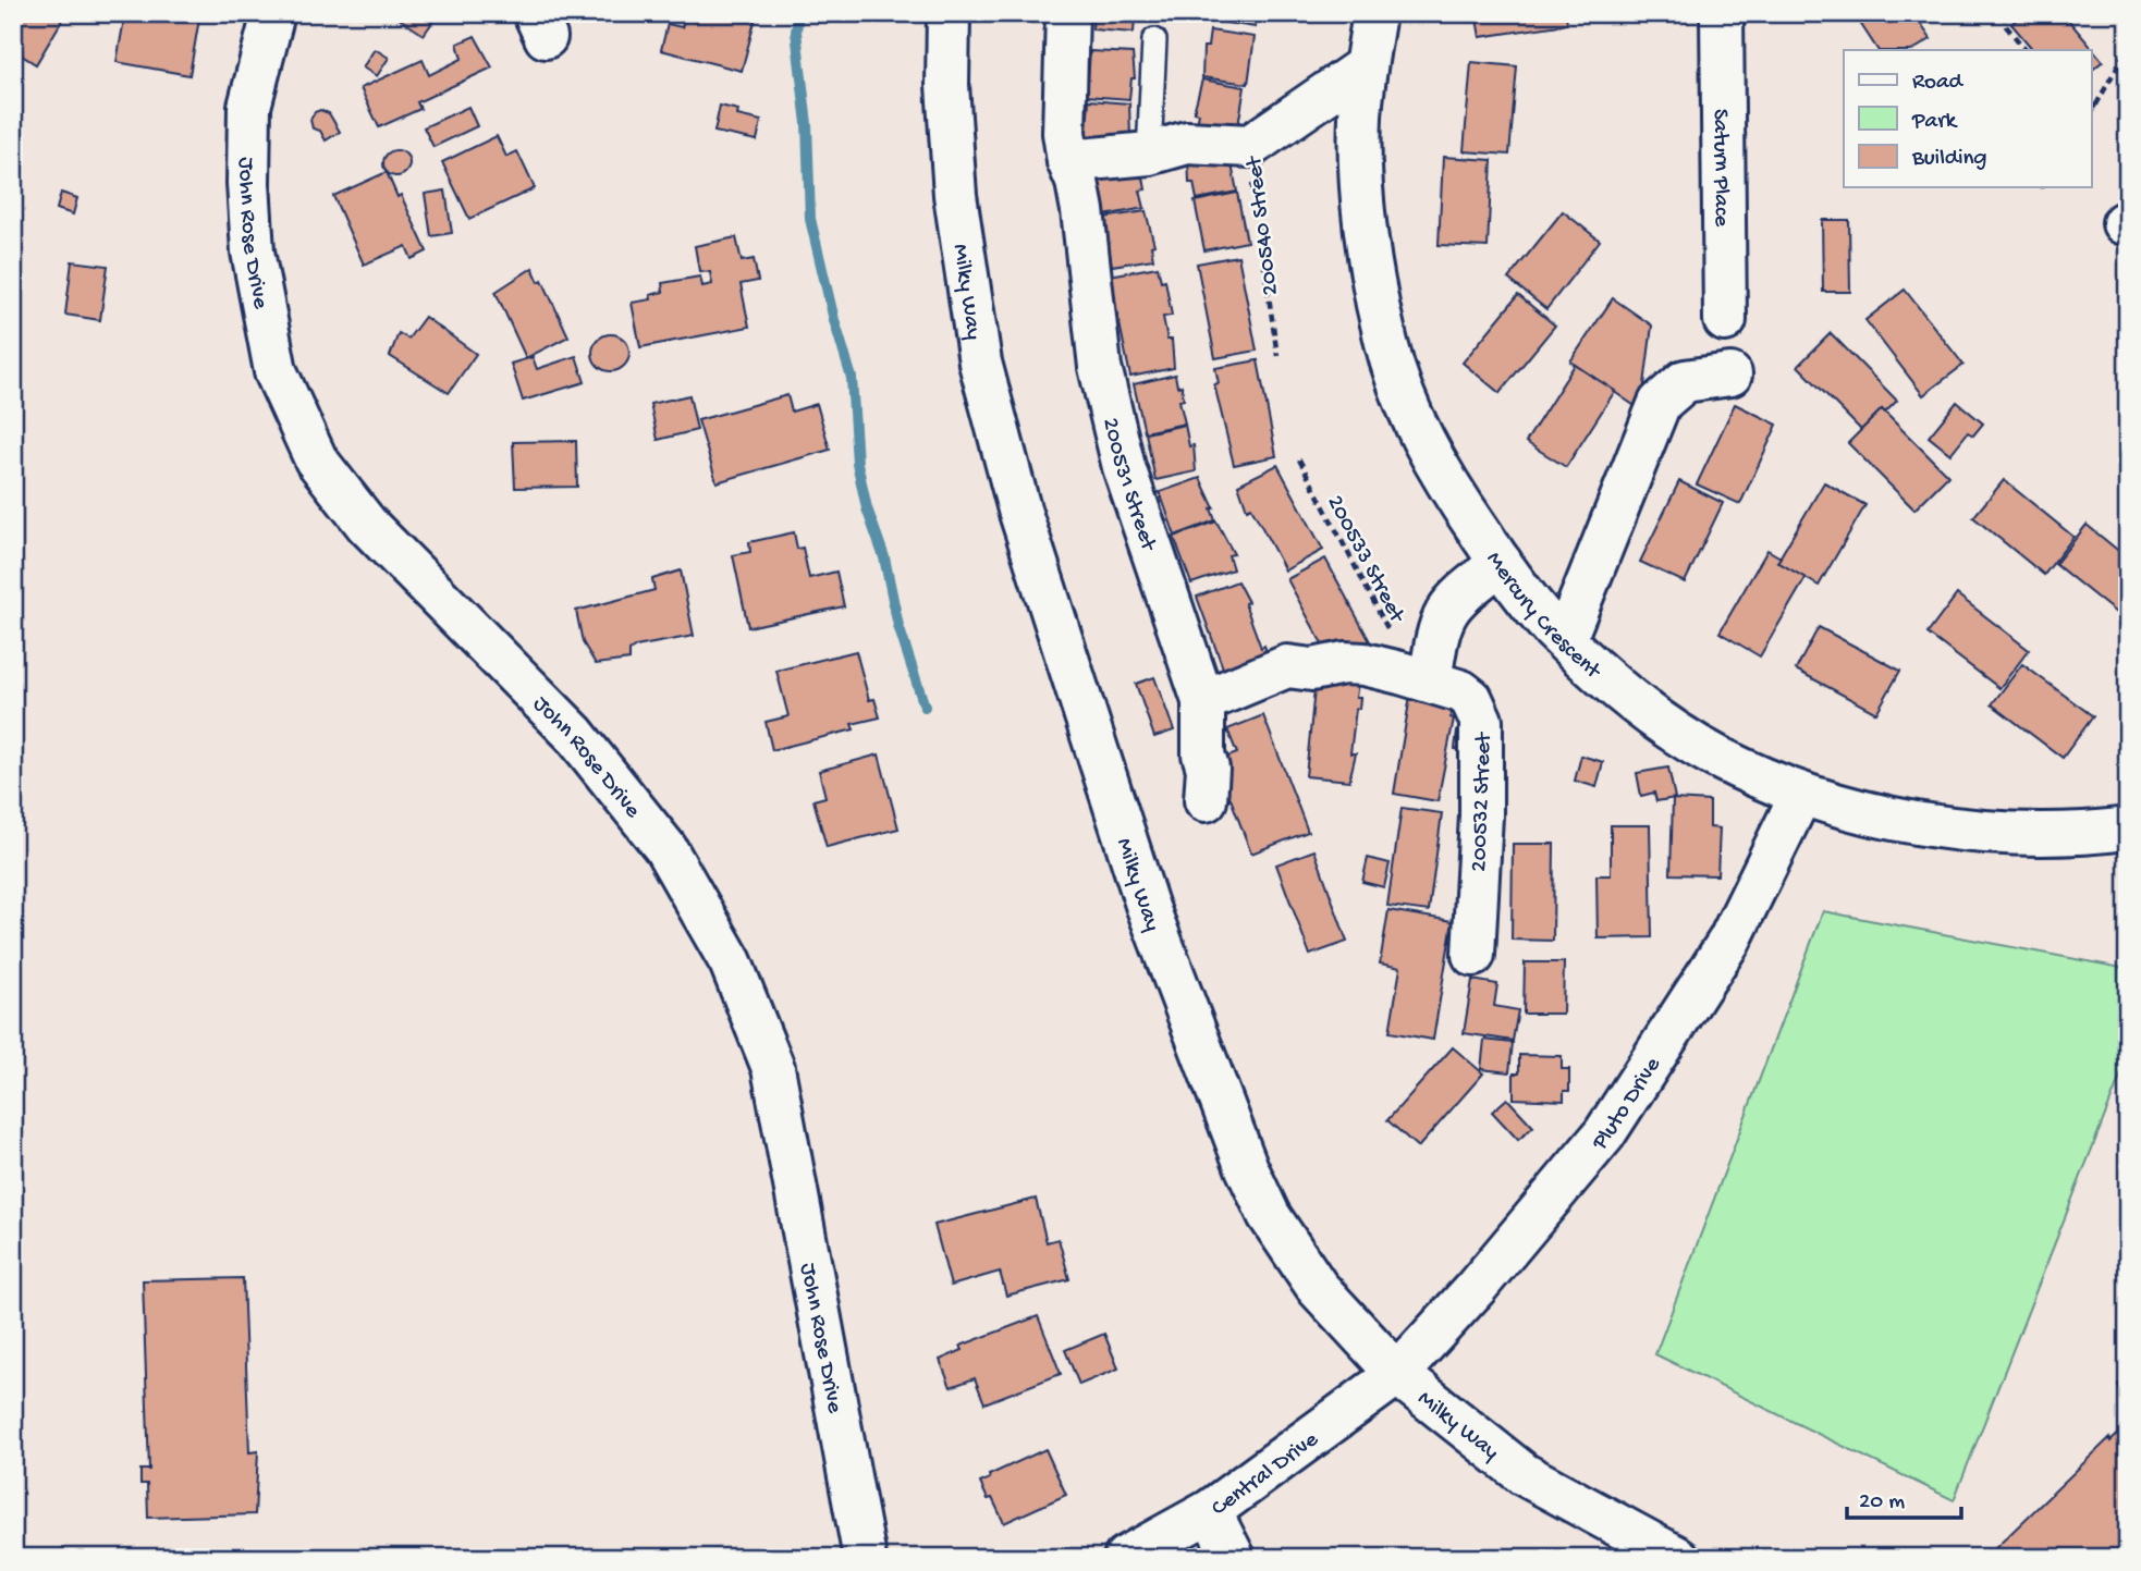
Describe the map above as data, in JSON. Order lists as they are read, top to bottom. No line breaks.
{"streets":{"street":["Saturn Place","200540 Street","John Rose Drive","Milky Way","200531 Street","Mercury Crescent","200532 Street","Pluto Drive","Central Drive"],"path":["200533 Street"]},"crossings":[["200540 Street","Mercury Crescent"],["Milky Way","Pluto Drive"],["Milky Way","Central Drive"],["200531 Street","200532 Street"],["200533 Street","200532 Street"],["Mercury Crescent","Pluto Drive"],["Pluto Drive","Central Drive"]],"legend":["Road","Park","Building"],"scale_bar":"20 m"}
